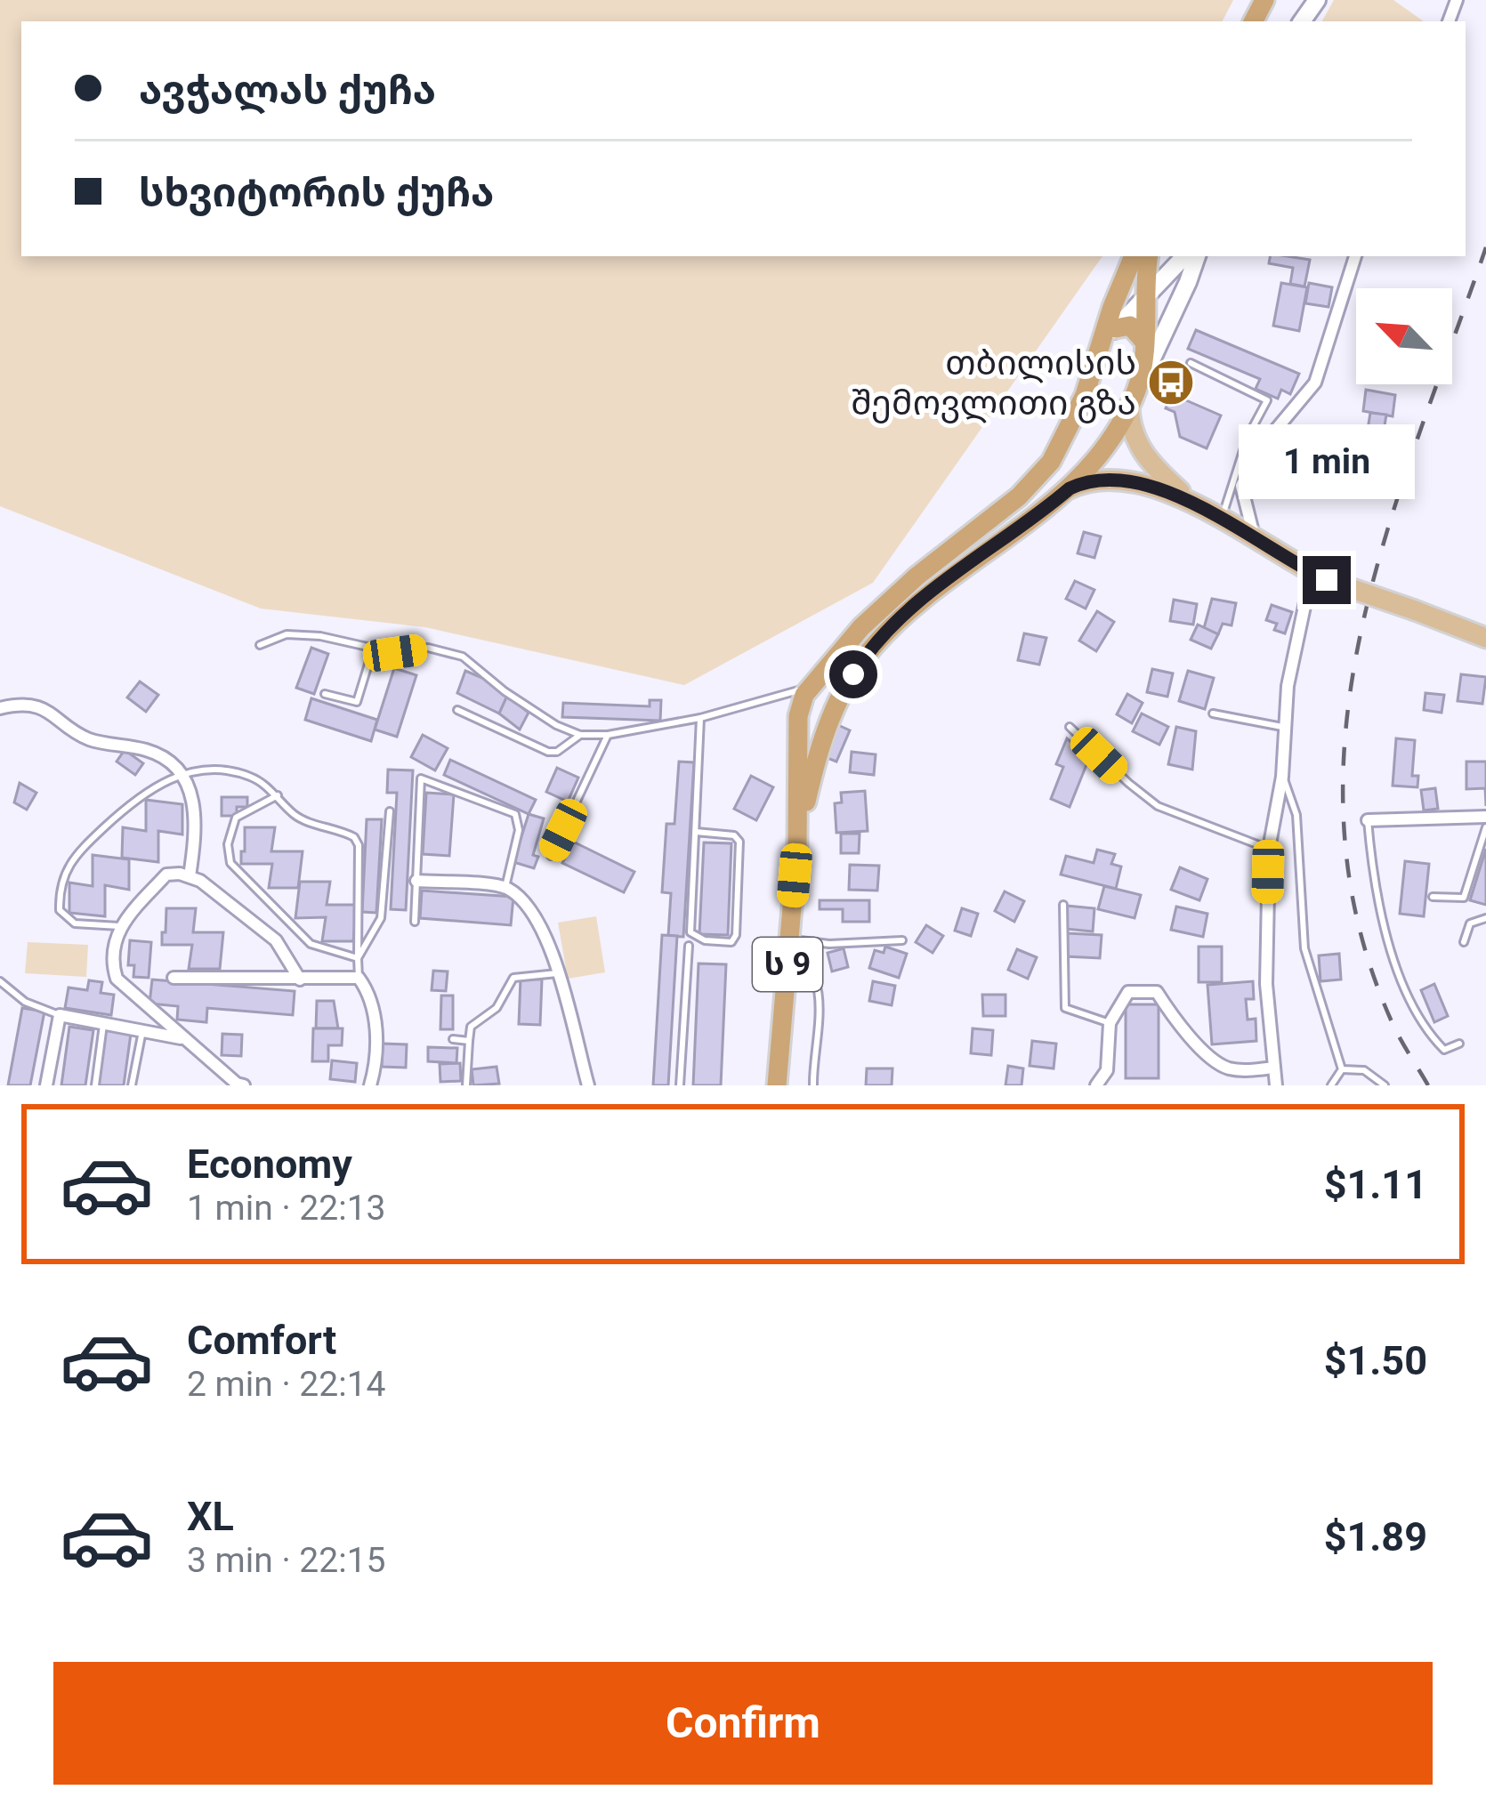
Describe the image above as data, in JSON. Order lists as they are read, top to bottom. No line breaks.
{"streets":{"highway":["ს 9"]},"places":{"bus stop":["თბილისის შემოვლითი გზა"]},"north":"top left","page":{"banner":["ავჭალას ქუჩა","სხვიტორის ქუჩა"],"bubble":"1 min","list":[{"name":"Economy","note":"1 min · 22:13","value":"$1.11"},{"name":"Comfort","note":"2 min · 22:14","value":"$1.50"},{"name":"XL","note":"3 min · 22:15","value":"$1.89"}],"buttons":"Confirm"}}
